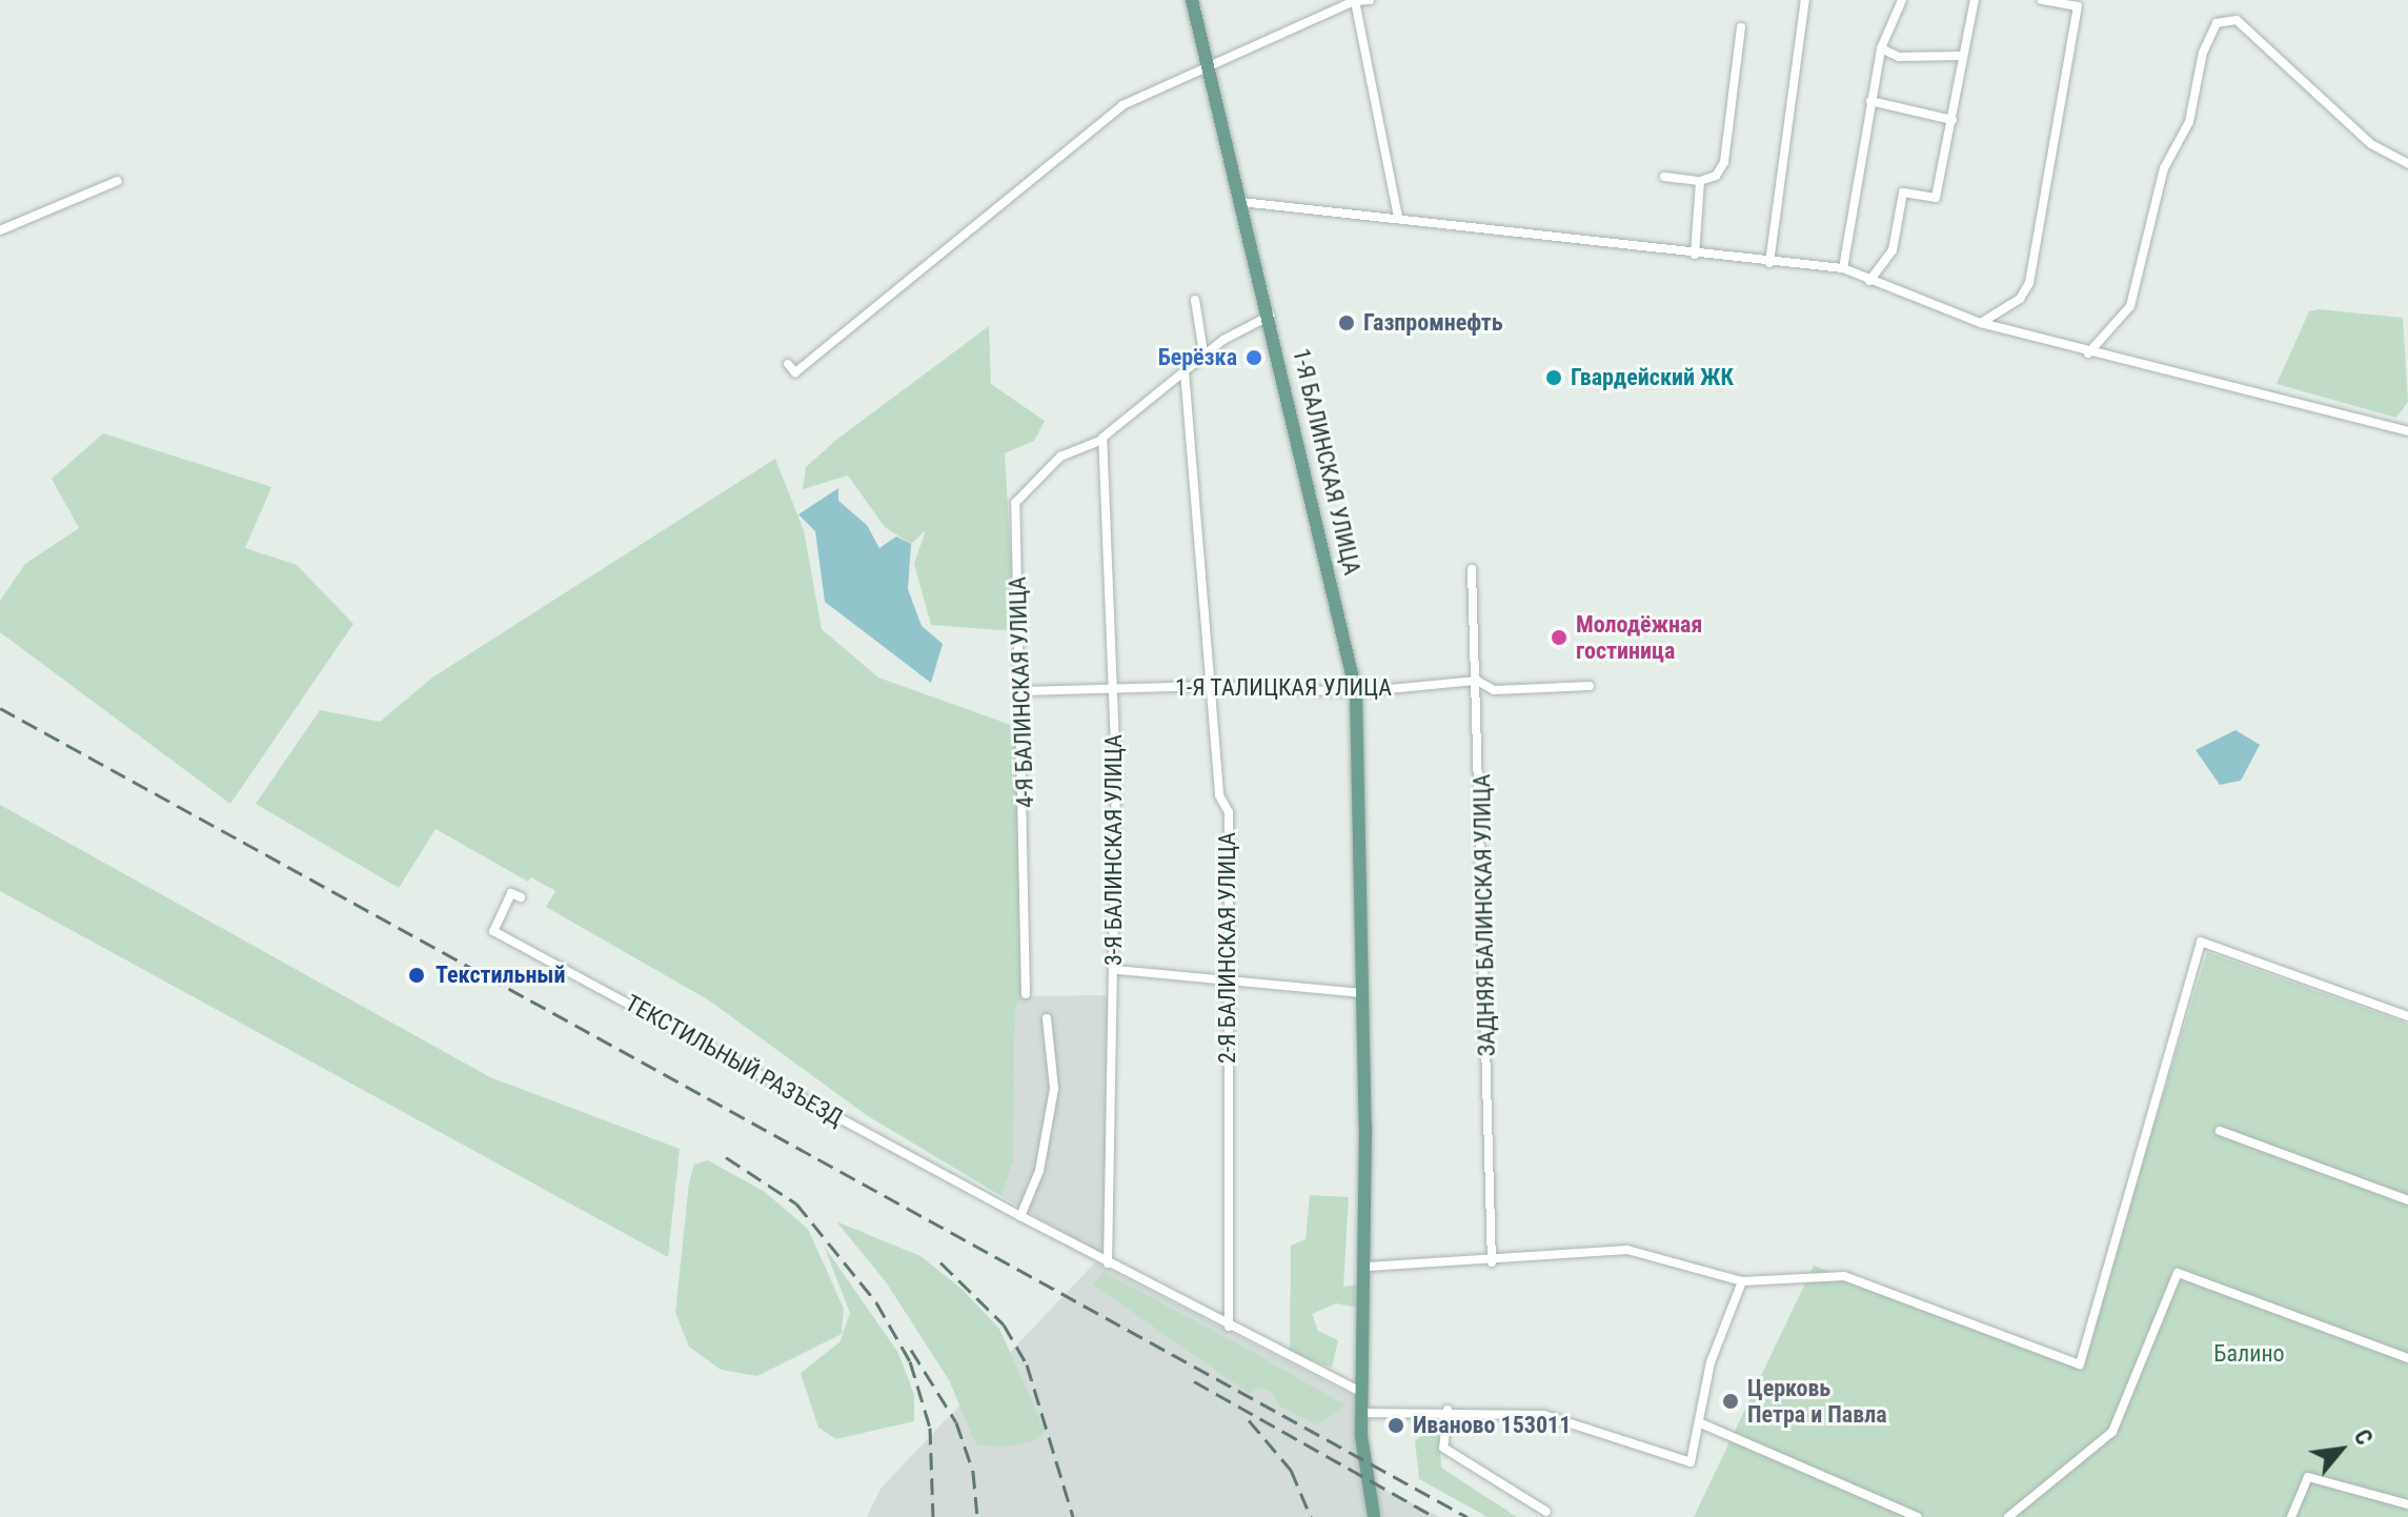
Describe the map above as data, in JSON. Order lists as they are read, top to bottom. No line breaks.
{"streets":{"main road":["1-Я БАЛИНСКАЯ УЛИЦА"],"street":["1-Я ТАЛИЦКАЯ УЛИЦА","4-Я БАЛИНСКАЯ УЛИЦА","3-Я БАЛИНСКАЯ УЛИЦА","ЗАДНЯЯ БАЛИНСКАЯ УЛИЦА","2-Я БАЛИНСКАЯ УЛИЦА","ТЕКСТИЛЬНЫЙ РАЗЪЕЗД"]},"crossings":[["1-Я БАЛИНСКАЯ УЛИЦА","1-Я ТАЛИЦКАЯ УЛИЦА"],["1-Я БАЛИНСКАЯ УЛИЦА","4-Я БАЛИНСКАЯ УЛИЦА"],["1-Я ТАЛИЦКАЯ УЛИЦА","4-Я БАЛИНСКАЯ УЛИЦА"],["1-Я ТАЛИЦКАЯ УЛИЦА","3-Я БАЛИНСКАЯ УЛИЦА"],["1-Я ТАЛИЦКАЯ УЛИЦА","ЗАДНЯЯ БАЛИНСКАЯ УЛИЦА"],["1-Я ТАЛИЦКАЯ УЛИЦА","2-Я БАЛИНСКАЯ УЛИЦА"],["4-Я БАЛИНСКАЯ УЛИЦА","3-Я БАЛИНСКАЯ УЛИЦА"],["4-Я БАЛИНСКАЯ УЛИЦА","2-Я БАЛИНСКАЯ УЛИЦА"]],"parks":["Балино"],"places":["Газпромнефть","Берёзка","Гвардейский ЖК","Молодёжная гостиница","Текстильный","Церковь Петра и Павла","Иваново 153011"],"north":"top right"}
